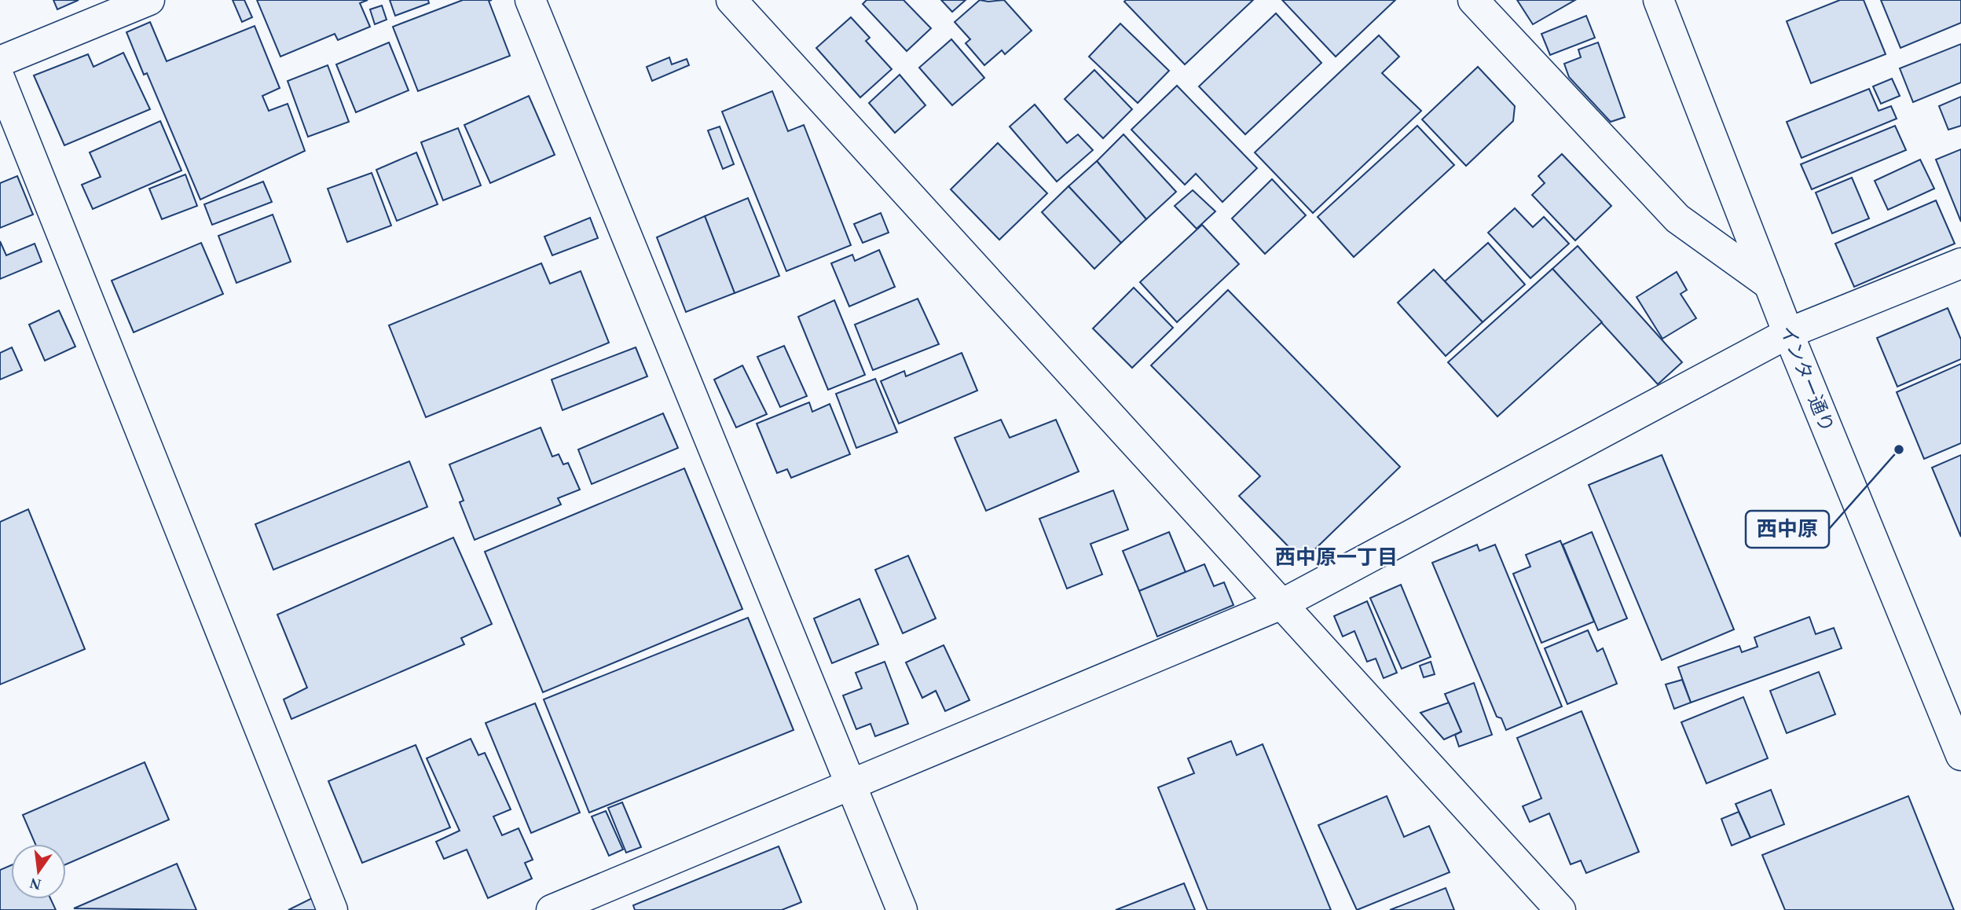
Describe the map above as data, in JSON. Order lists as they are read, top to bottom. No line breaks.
{"streets":{"street":["インター通り"]},"districts":["西中原一丁目"],"places":["西中原"],"north":"bottom"}
